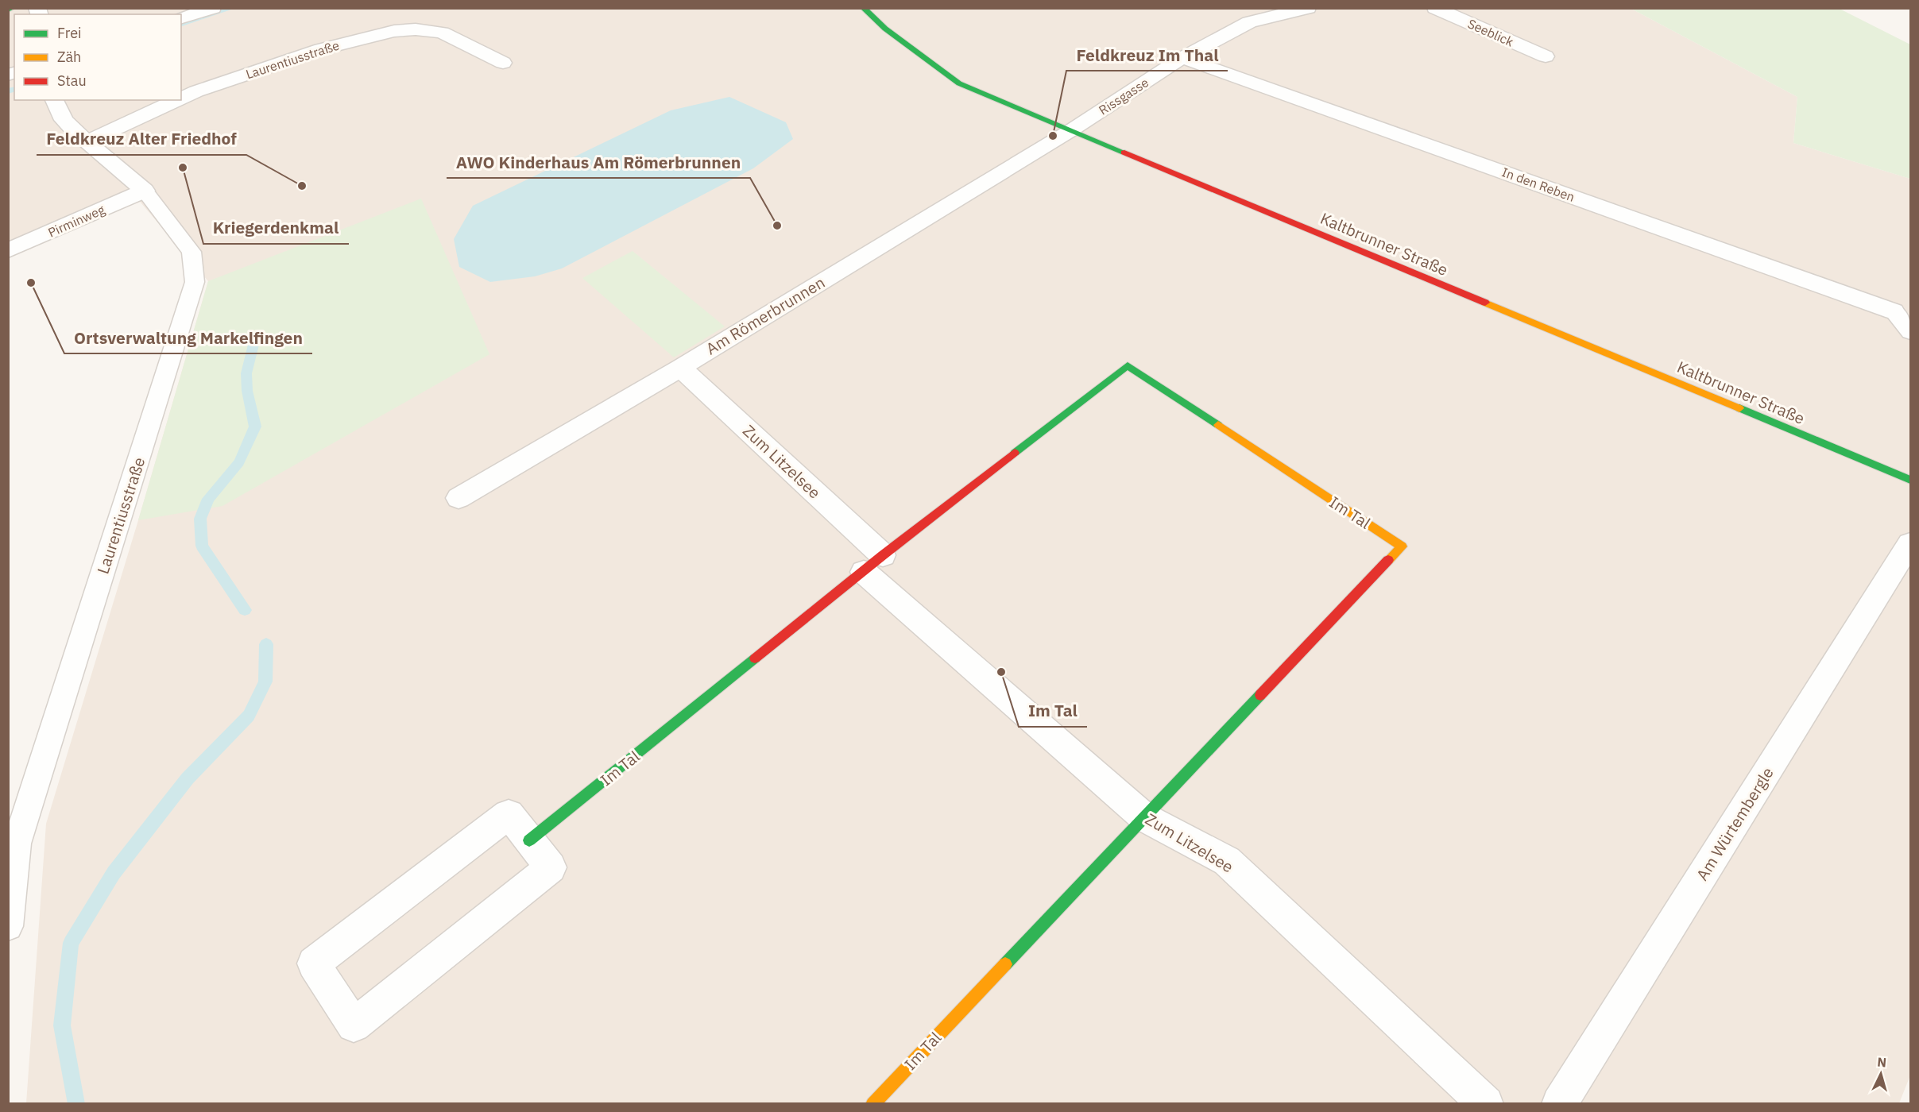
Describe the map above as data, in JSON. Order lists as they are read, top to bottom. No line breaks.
{"streets":{"street":["Seeblick","Laurentiusstraße","Rissgasse","In den Reben","Pirminweg","Kaltbrunner Straße","Am Römerbrunnen","Zum Litzelsee","Im Tal","Am Würtembergle"]},"crossings":[["Laurentiusstraße","Pirminweg"],["Rissgasse","In den Reben"],["Rissgasse","Kaltbrunner Straße"],["Rissgasse","Am Römerbrunnen"],["Kaltbrunner Straße","Am Römerbrunnen"],["Am Römerbrunnen","Zum Litzelsee"],["Zum Litzelsee","Im Tal"]],"places":["Feldkreuz Im Thal","Kriegerdenkmal","Feldkreuz Alter Friedhof","AWO Kinderhaus Am Römerbrunnen","Ortsverwaltung Markelfingen","Im Tal"],"legend":["Frei","Zäh","Stau"],"north":"top"}
